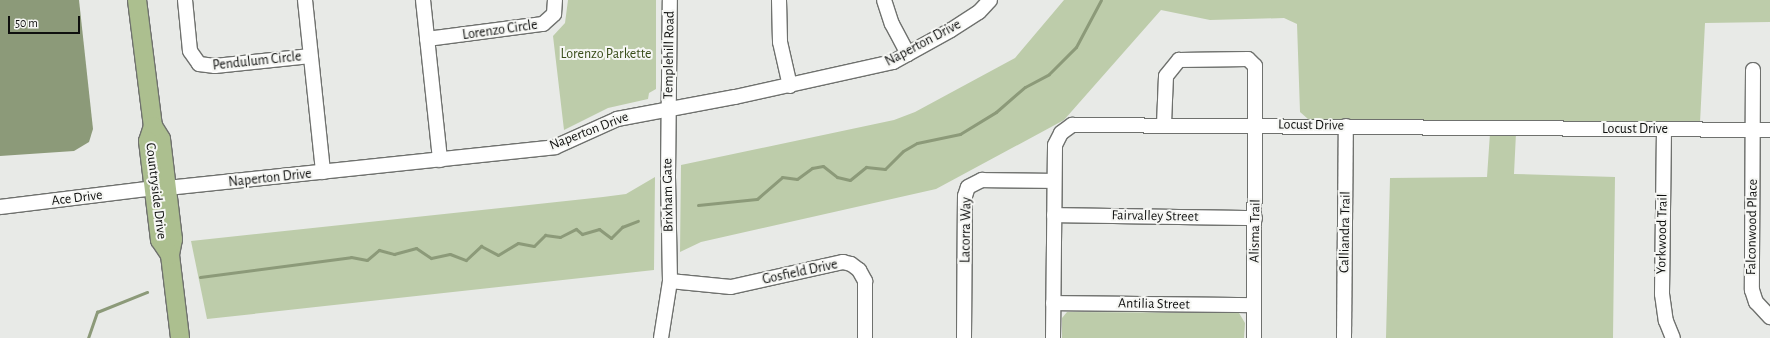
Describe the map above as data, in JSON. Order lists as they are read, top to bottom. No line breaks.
{"streets":{"main road":["Countryside Drive"],"street":["Lorenzo Circle","Naperton Drive","Templehill Road","Pendulum Circle","Locust Drive","Brixham Gate","Ace Drive","Fairvalley Street","Falconwood Place","Lacorra Way","Alisma Trail","Calliandra Trail","Yorkwood Trail","Gosfield Drive","Antilia Street"]},"crossings":[["Naperton Drive","Templehill Road"],["Naperton Drive","Pendulum Circle"],["Naperton Drive","Countryside Drive"],["Naperton Drive","Brixham Gate"],["Naperton Drive","Ace Drive"],["Templehill Road","Brixham Gate"],["Locust Drive","Fairvalley Street"],["Locust Drive","Falconwood Place"],["Locust Drive","Lacorra Way"],["Locust Drive","Alisma Trail"],["Locust Drive","Calliandra Trail"],["Locust Drive","Yorkwood Trail"],["Locust Drive","Antilia Street"],["Countryside Drive","Ace Drive"],["Brixham Gate","Gosfield Drive"],["Fairvalley Street","Alisma Trail"],["Alisma Trail","Antilia Street"]],"parks":["Lorenzo Parkette"],"scale_bar":"50 m"}
